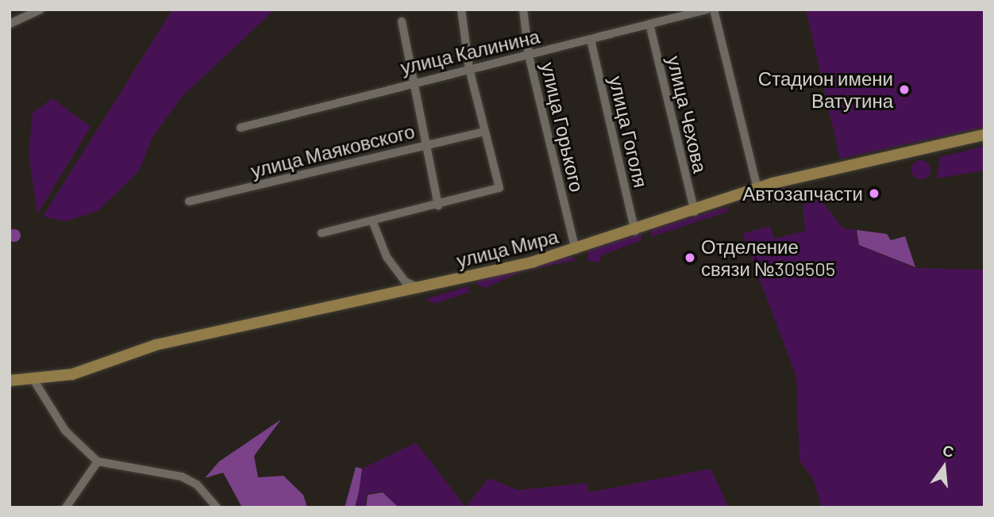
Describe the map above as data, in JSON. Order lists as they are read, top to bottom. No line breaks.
{"streets":{"main road":["улица Мира"],"street":["улица Калинина","улица Чехова","улица Горького","улица Гоголя","улица Маяковского"]},"crossings":[["улица Калинина","улица Чехова"],["улица Калинина","улица Горького"],["улица Калинина","улица Гоголя"],["улица Чехова","улица Мира"],["улица Горького","улица Мира"],["улица Гоголя","улица Мира"]],"places":["Стадион имени Ватутина","Автозапчасти","Отделение связи №309505"],"north":"top"}
